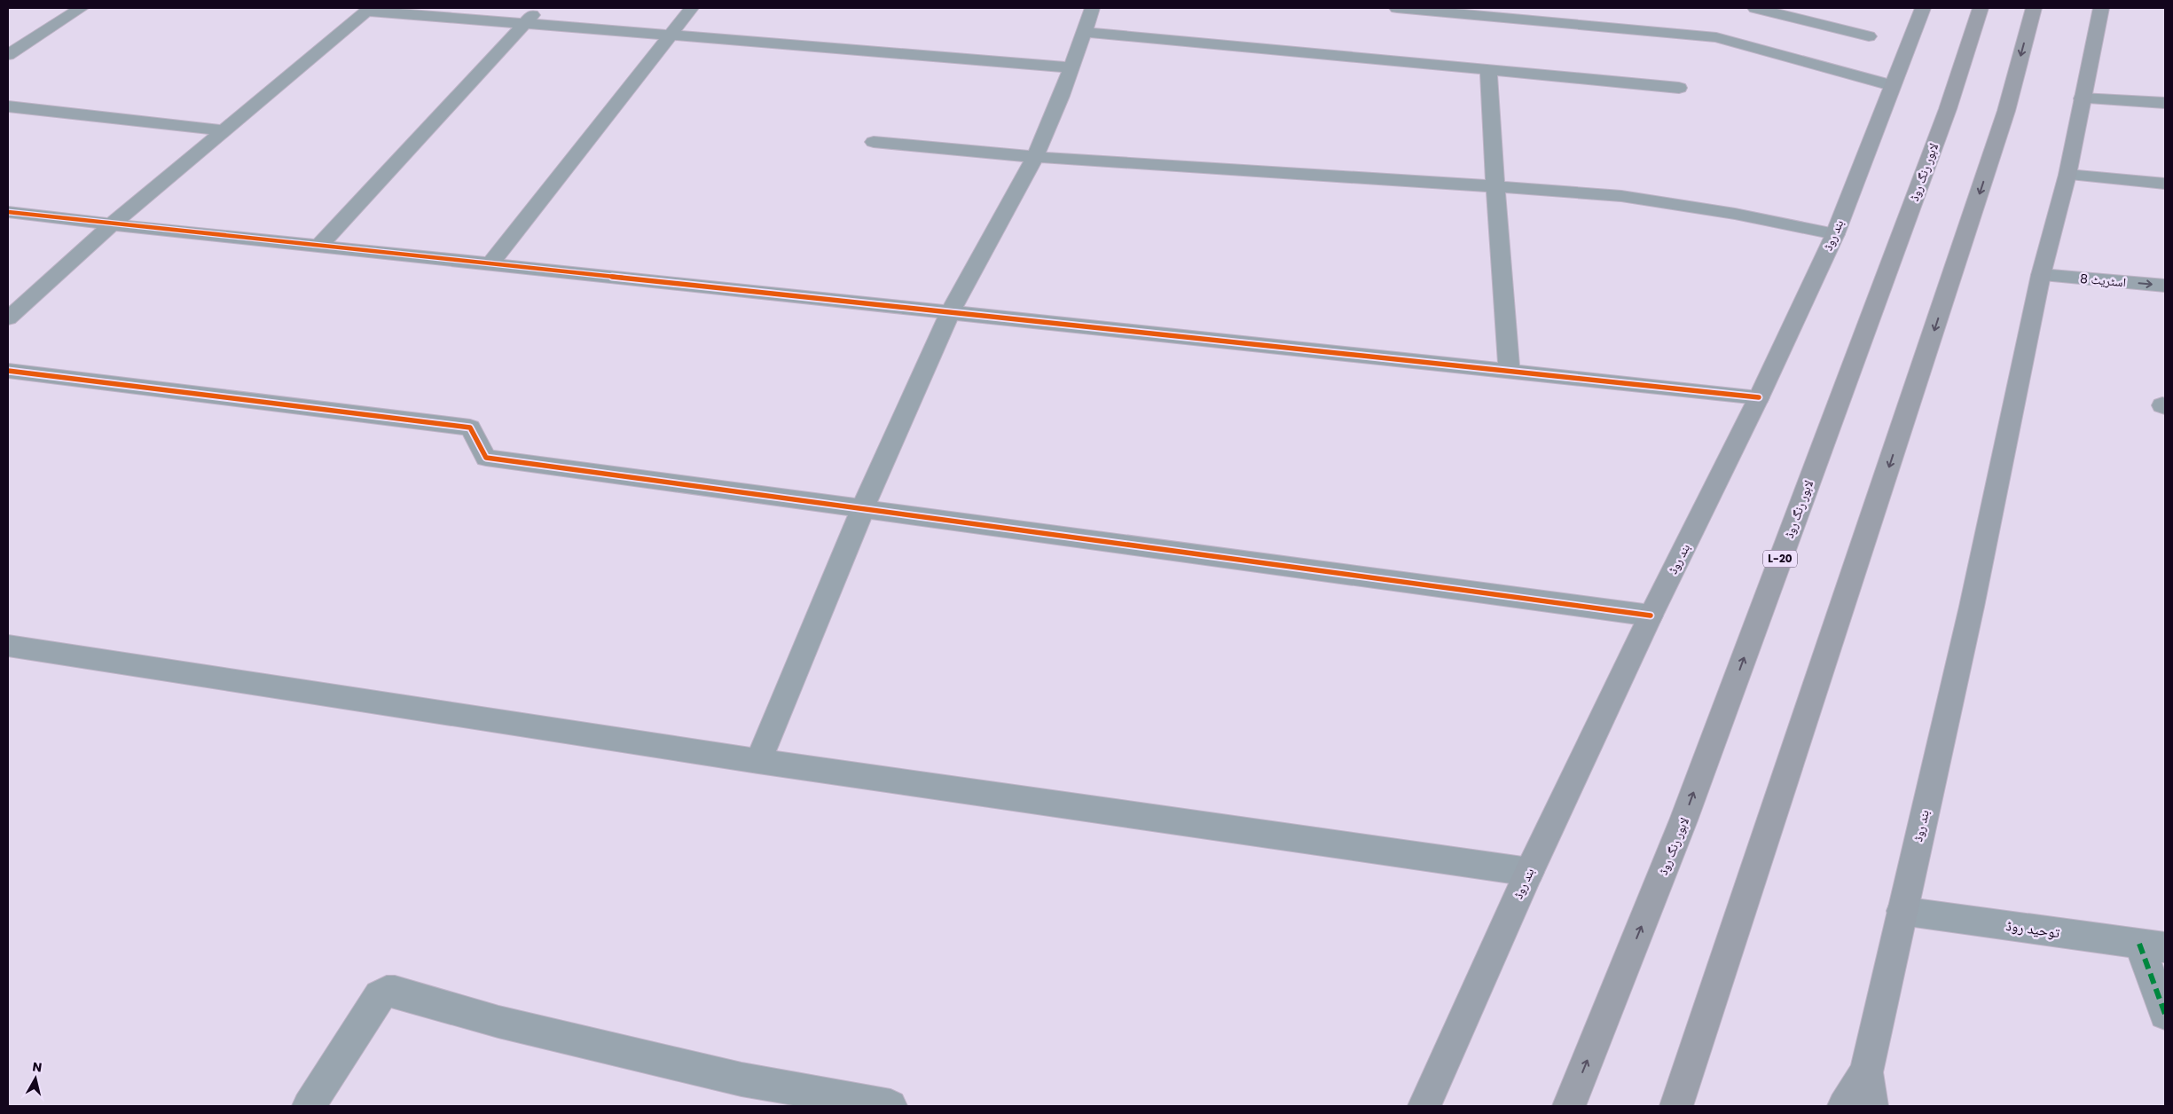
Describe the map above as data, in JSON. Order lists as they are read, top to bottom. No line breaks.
{"streets":{"highway":["لاہور رنگ روڈ","L-20"],"main road":["بند روڈ"],"street":["اسٹریٹ 8","توحید روڈ"]},"crossings":[["بند روڈ","اسٹریٹ 8"],["بند روڈ","توحید روڈ"]],"north":"top"}
